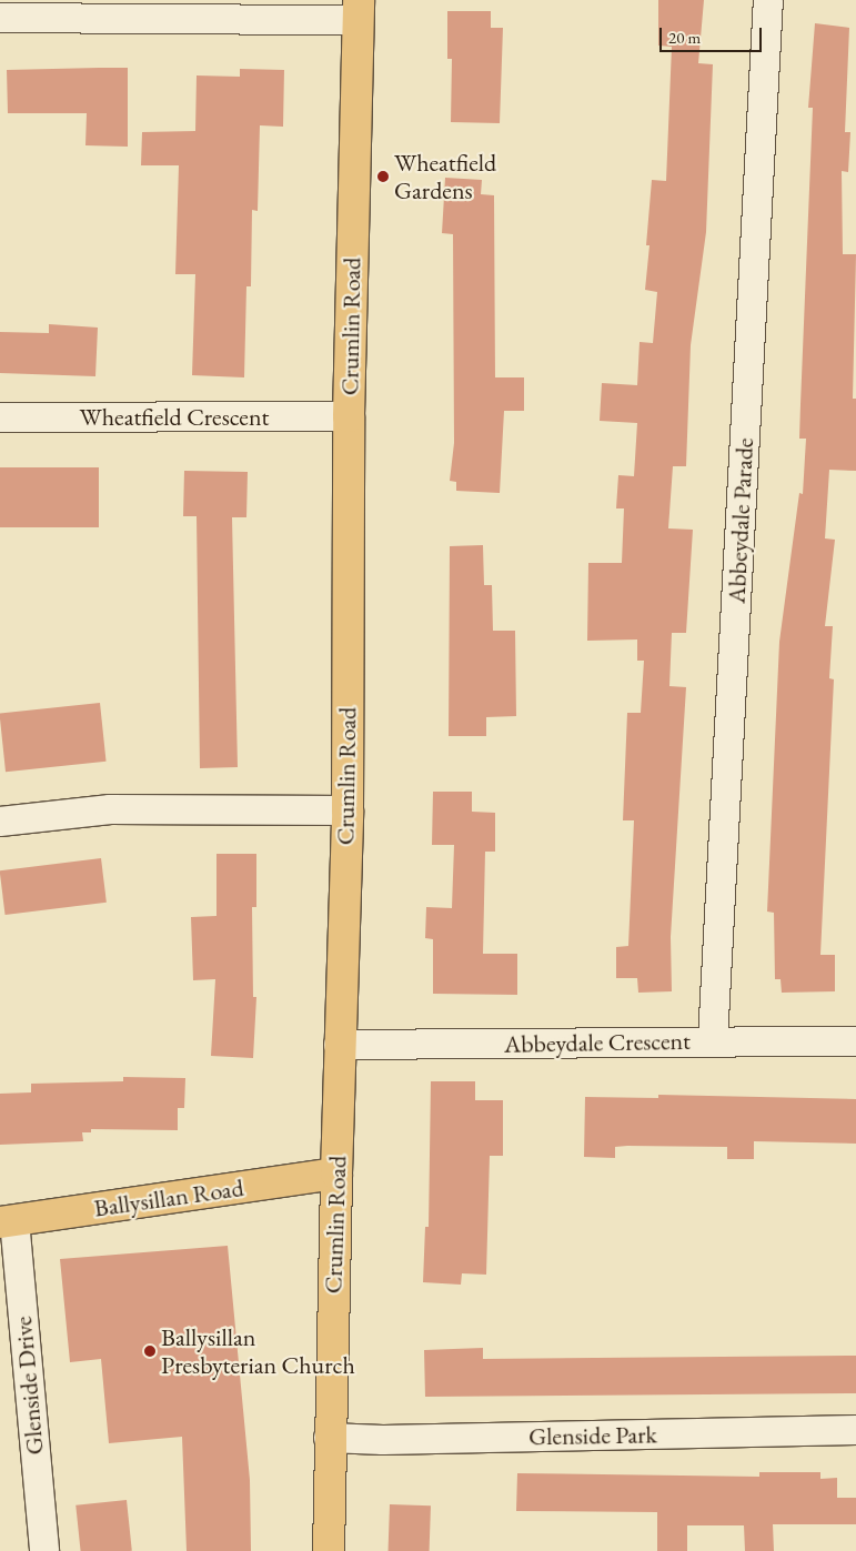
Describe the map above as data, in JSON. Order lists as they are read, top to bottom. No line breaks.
{"streets":{"main road":["Crumlin Road","Ballysillan Road"],"street":["Wheatfield Crescent","Abbeydale Parade","Abbeydale Crescent","Glenside Drive","Glenside Park"]},"crossings":[["Crumlin Road","Wheatfield Crescent"],["Crumlin Road","Abbeydale Crescent"],["Crumlin Road","Ballysillan Road"],["Crumlin Road","Glenside Park"],["Abbeydale Parade","Abbeydale Crescent"],["Ballysillan Road","Glenside Drive"]],"places":["Wheatfield Gardens","Ballysillan Presbyterian Church"],"scale_bar":"20 m"}
